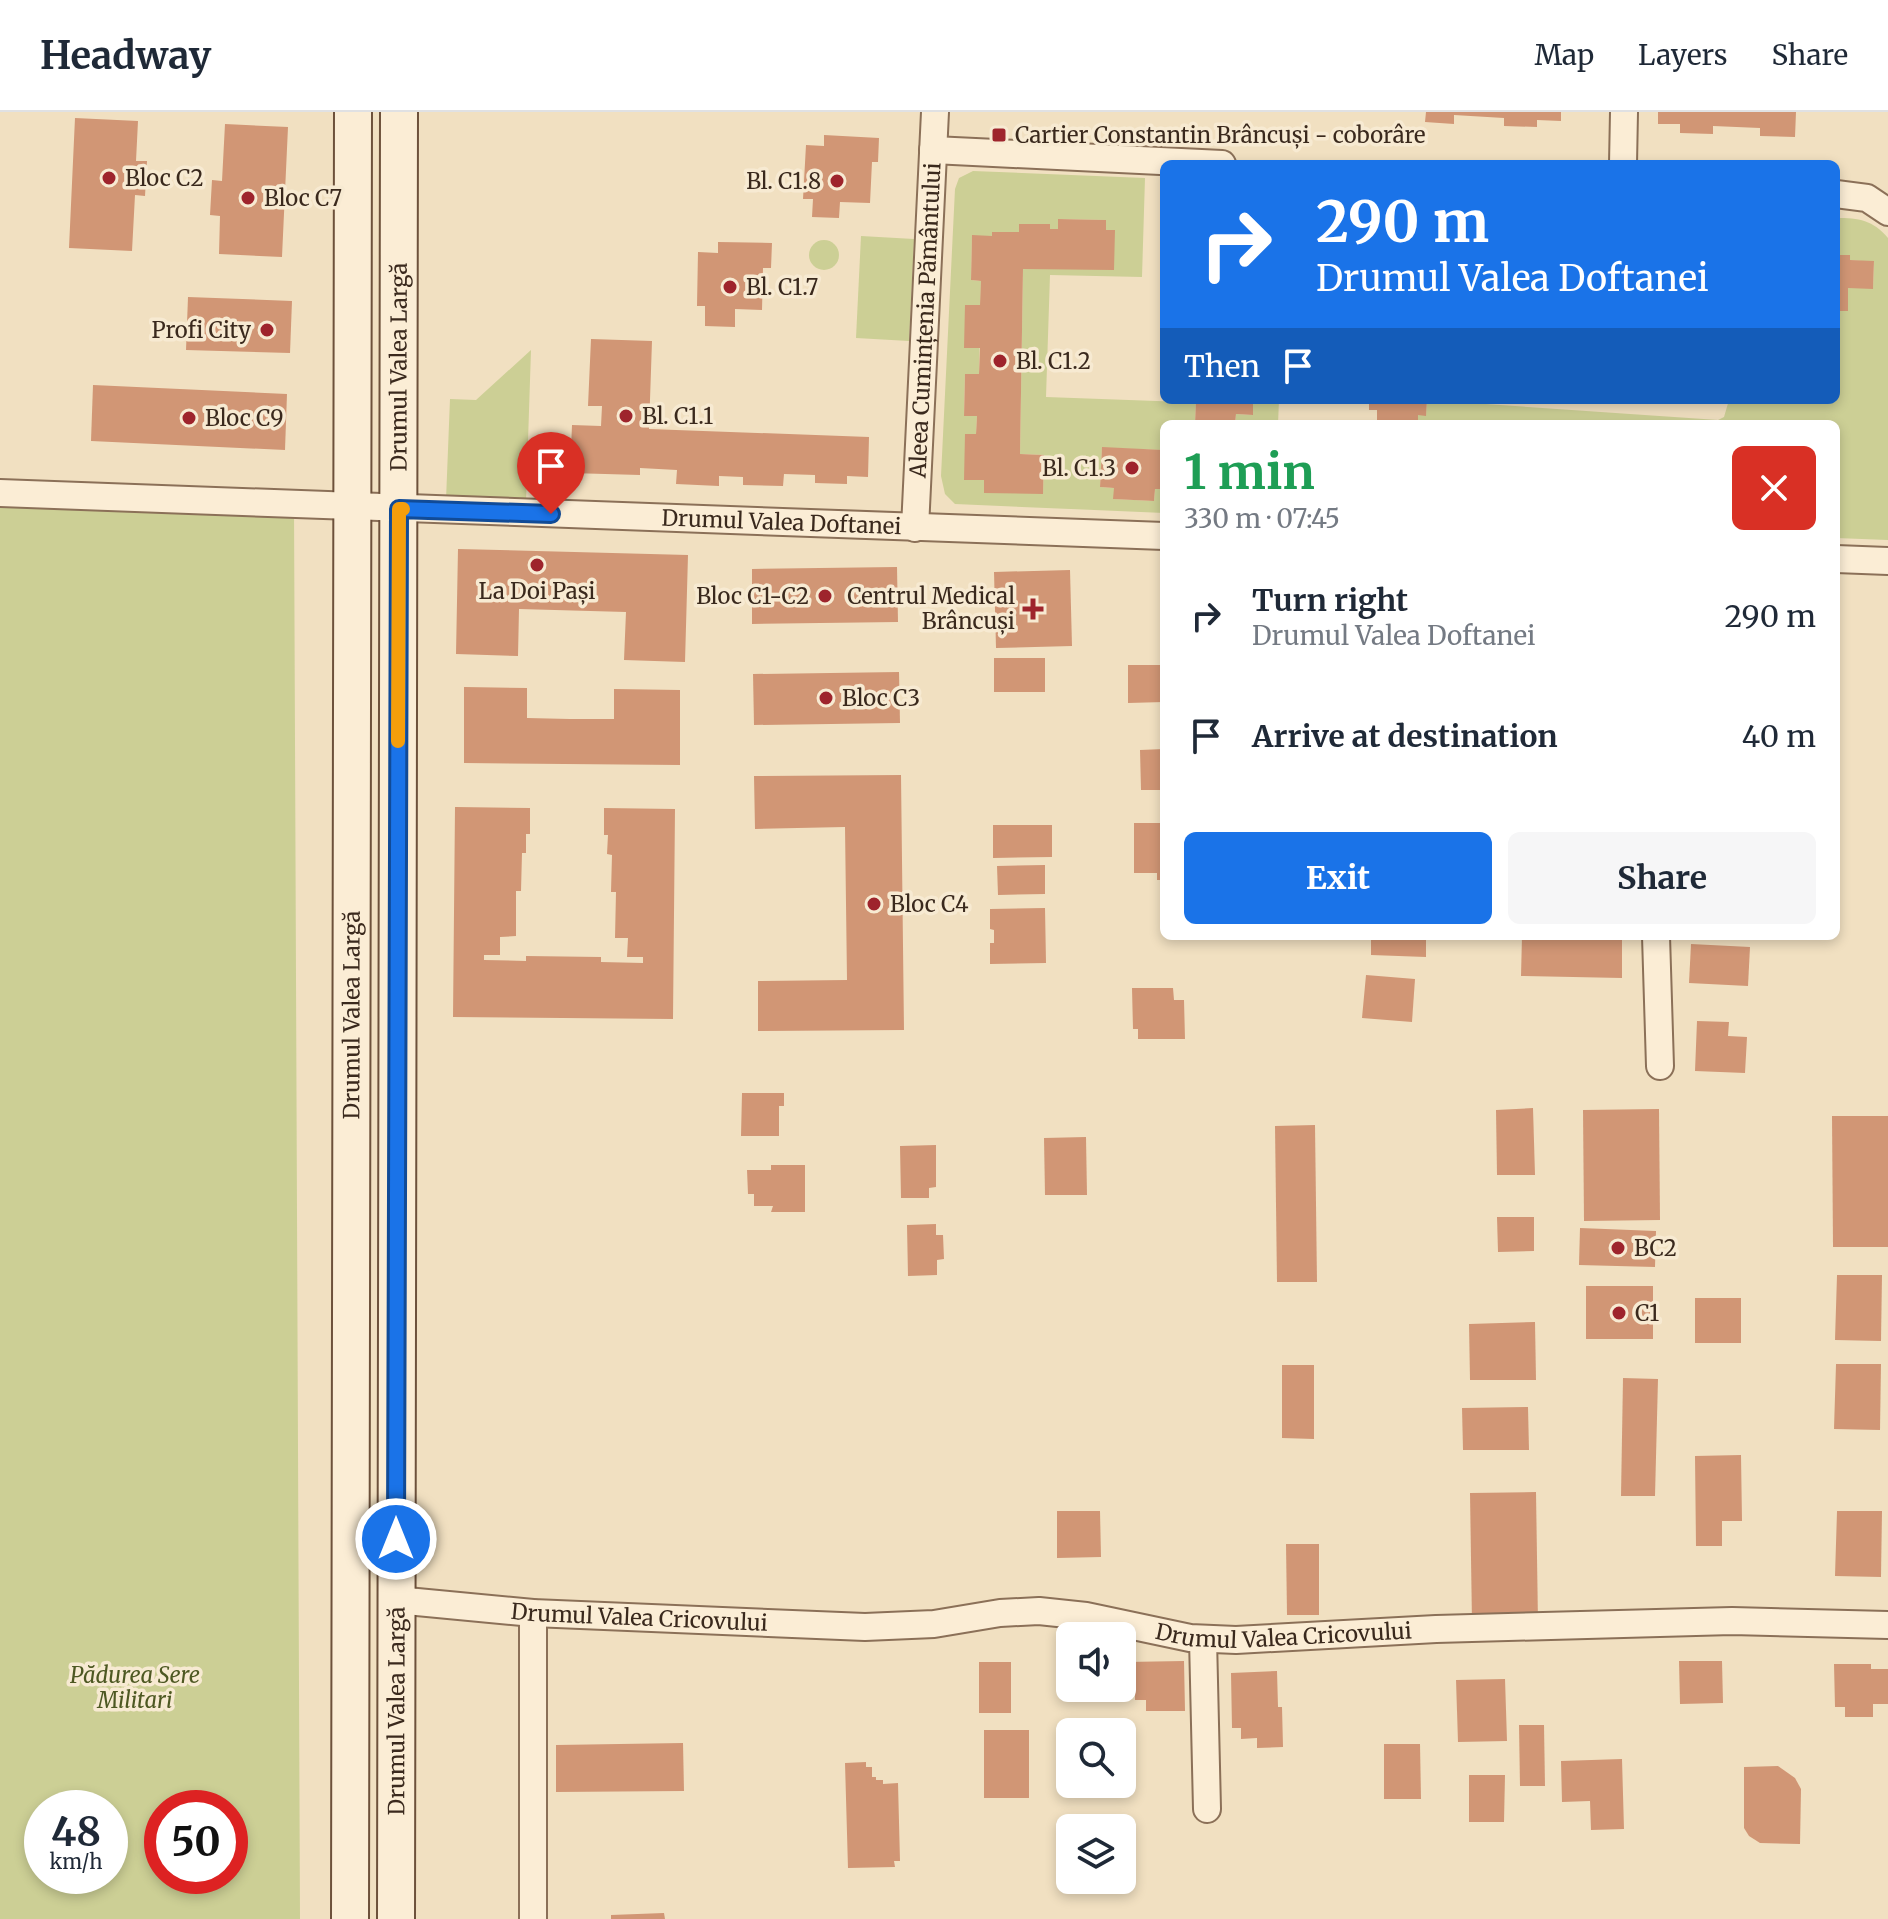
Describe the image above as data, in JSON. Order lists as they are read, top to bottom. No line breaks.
{"streets":{"main road":["Drumul Valea Largă"],"street":["Aleea Cumințenia Pământului","Drumul Valea Doftanei","Drumul Valea Cricovului"]},"crossings":[["Aleea Cumințenia Pământului","Drumul Valea Doftanei"],["Drumul Valea Largă","Drumul Valea Doftanei"],["Drumul Valea Largă","Drumul Valea Cricovului"]],"parks":["Pădurea Sere Militari"],"places":{"transit":["Cartier Constantin Brâncuși - coborâre"],"other":["Bloc C2","Bl. C1.8","Bloc C7","Bl. C1.7","Profi City","Bl. C1.2","Bl. C1.1","Bloc C9","Bl. C1.3","La Doi Pași","Bloc C1-C2","Bloc C3","Bloc C4","BC2","C1"],"health":["Centrul Medical Brâncuși"]},"page":{"header":"Headway","nav":["Map","Layers","Share"],"turn":["290 m","Drumul Valea Doftanei"],"then":"Then","heading":["1 min","330 m · 07:45"],"list":[{"name":"Turn right","note":"Drumul Valea Doftanei","value":"290 m"},{"name":"Arrive at destination","value":"40 m"}],"buttons":["Exit","Share"],"speed":"48 km/h","limit":"50"}}
